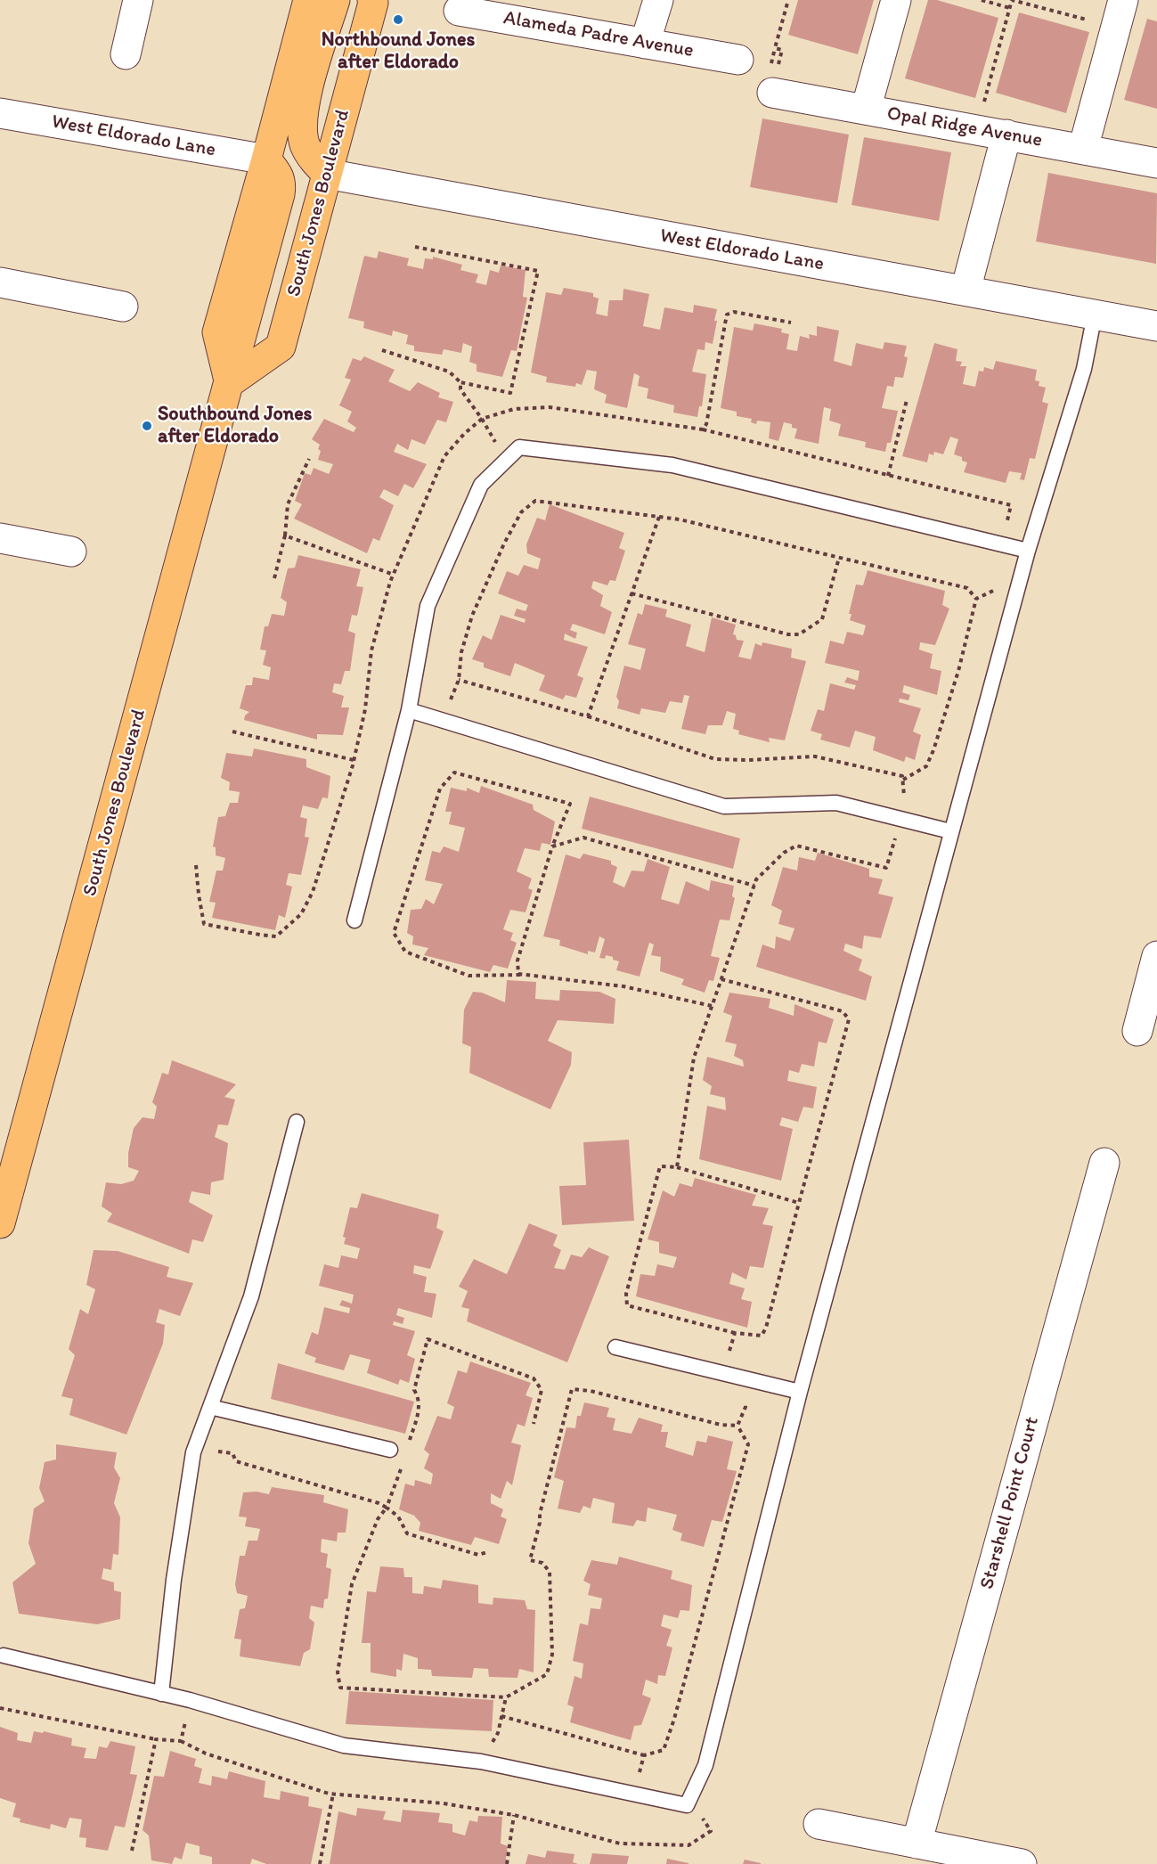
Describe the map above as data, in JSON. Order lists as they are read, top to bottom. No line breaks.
{"streets":{"main road":["South Jones Boulevard"],"street":["Alameda Padre Avenue","Opal Ridge Avenue","West Eldorado Lane","Starshell Point Court"]},"crossings":[["West Eldorado Lane","South Jones Boulevard"]],"places":["Northbound Jones after Eldorado","Southbound Jones after Eldorado"]}
